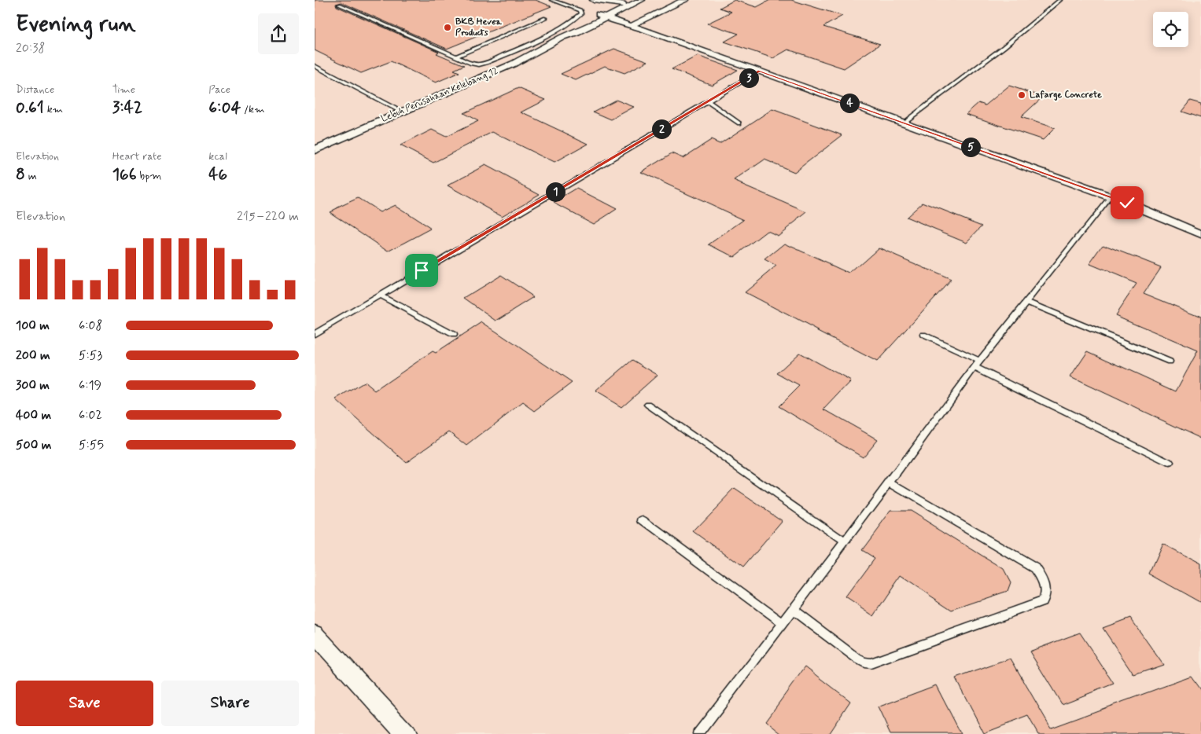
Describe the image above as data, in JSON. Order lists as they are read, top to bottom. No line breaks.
{"streets":{"street":["Lebuh Perusahaan Kelebang 12"]},"places":["BKB Hevea Products","Lafarge Concrete"],"page":{"heading":["Evening run","20:38"],"stats":[["Distance","0.61 km"],["Time","3:42"],["Pace","6:04 /km"],["Elevation","8 m"],["Heart rate","166 bpm"],["kcal","46"]],"pins":["3","4","2","5","1"],"chart":["Elevation","215–220 m"],"list":[{"name":"100 m","note":"6:08"},{"name":"200 m","note":"5:53"},{"name":"300 m","note":"6:19"},{"name":"400 m","note":"6:02"},{"name":"500 m","note":"5:55"}],"buttons":["Save","Share"]}}
